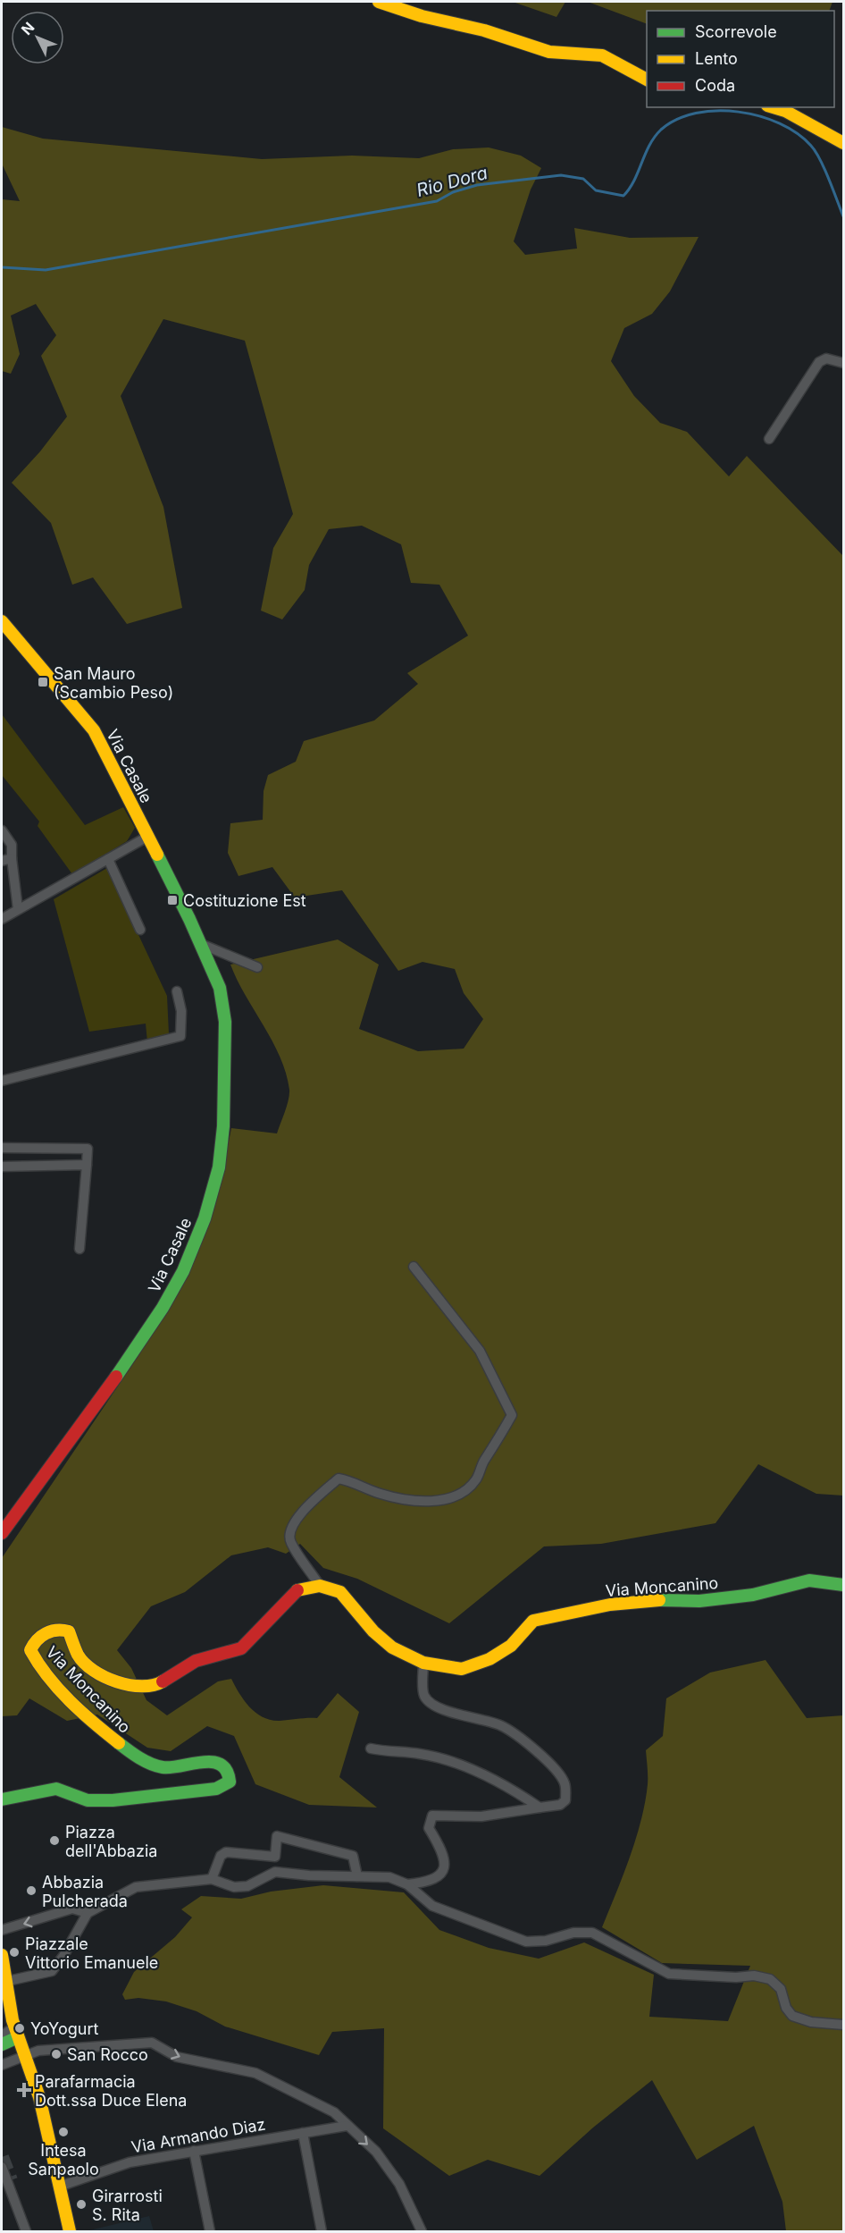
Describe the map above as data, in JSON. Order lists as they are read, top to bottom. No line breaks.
{"streets":{"street":["Via Casale","Via Moncanino","Via Armando Diaz"]},"water":["Rio Dora"],"places":{"transit":["San Mauro (Scambio Peso)","Costituzione Est"],"other":["Piazza dell'Abbazia","Abbazia Pulcherada","Piazzale Vittorio Emanuele","YoYogurt","San Rocco","Intesa Sanpaolo","Girarrosti S. Rita"],"health":["Parafarmacia Dott.ssa Duce Elena"]},"legend":["Scorrevole","Lento","Coda"],"north":"top left"}
